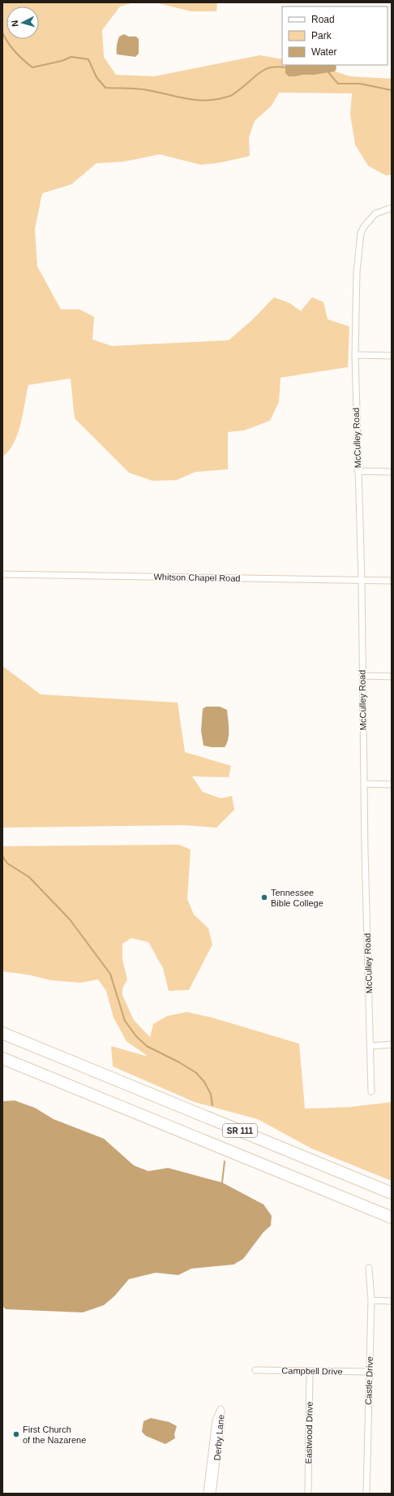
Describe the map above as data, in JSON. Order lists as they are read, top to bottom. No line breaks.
{"streets":{"highway":["SR 111"],"street":["McCulley Road","Whitson Chapel Road","Campbell Drive","Castle Drive","Eastwood Drive","Derby Lane"]},"crossings":[["McCulley Road","Whitson Chapel Road"],["Campbell Drive","Castle Drive"],["Campbell Drive","Eastwood Drive"]],"places":["Tennessee Bible College","First Church of the Nazarene"],"legend":["Road","Park","Water"],"north":"left"}
